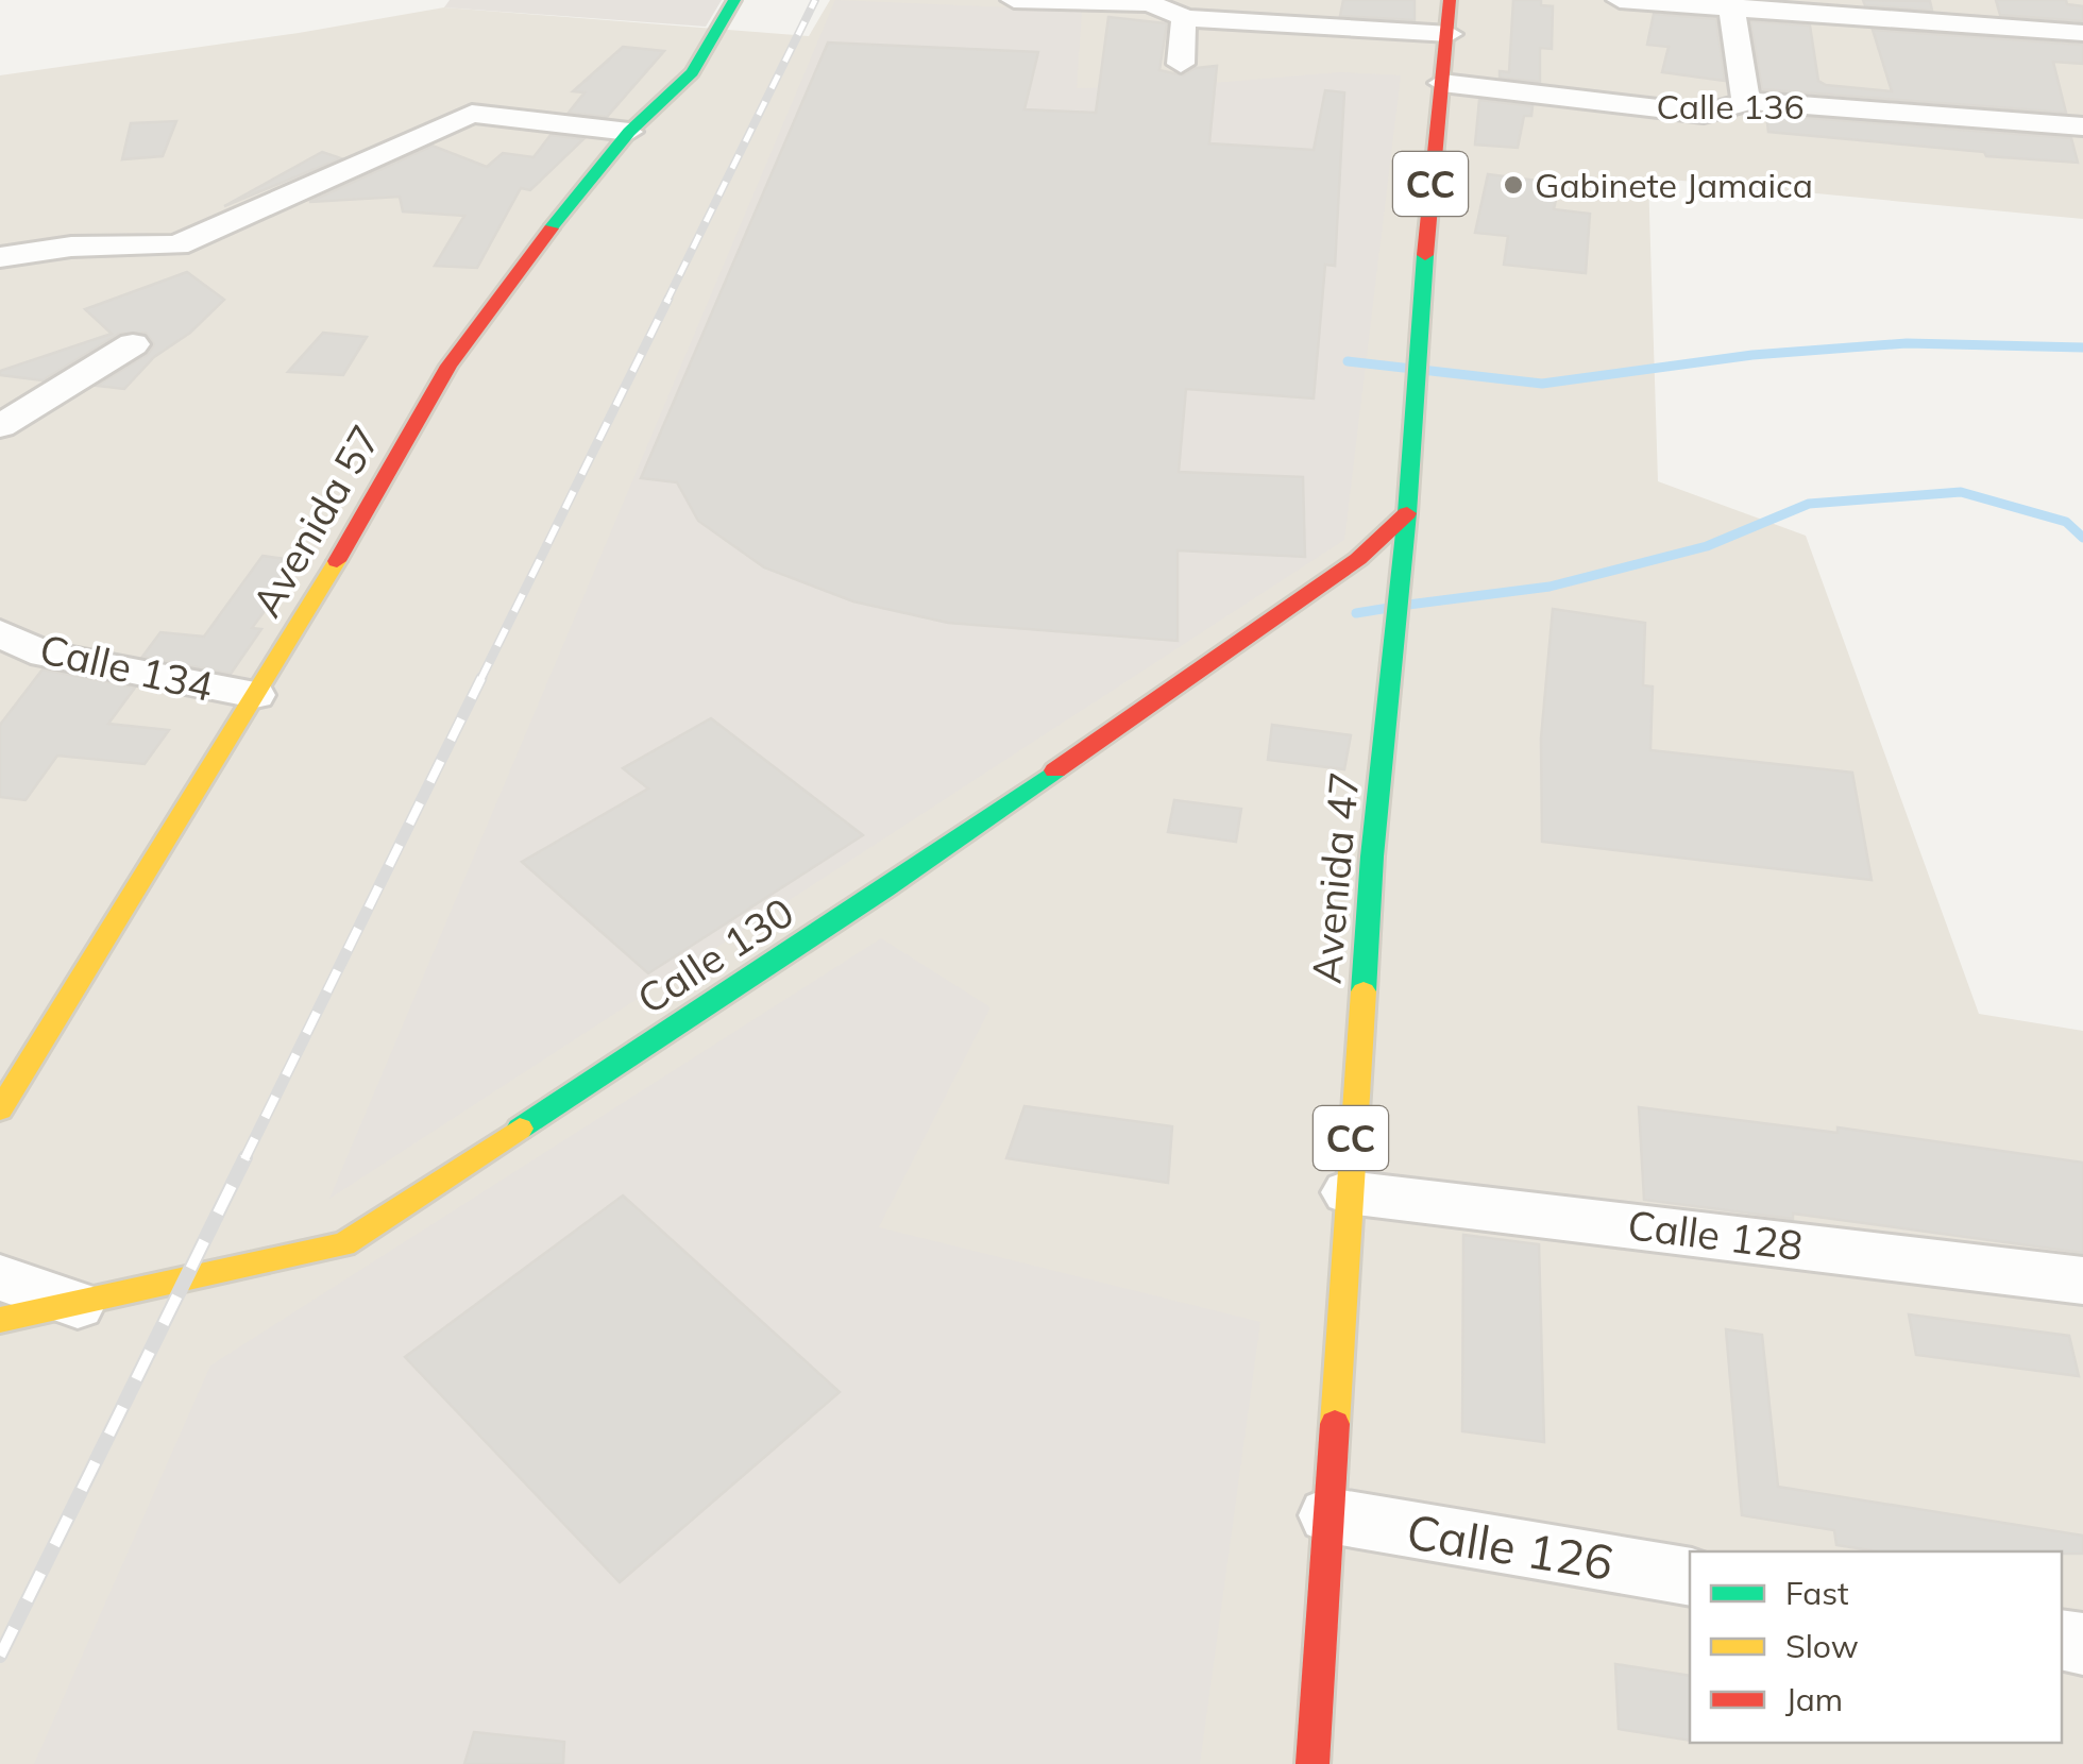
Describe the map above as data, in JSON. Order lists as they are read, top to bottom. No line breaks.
{"streets":{"main road":["CC","Avenida 57","Avenida 47","Calle 130"],"street":["Calle 136","Calle 134","Calle 128","Calle 126"]},"crossings":[["Calle 136","Avenida 47"],["Avenida 57","Calle 134"],["Avenida 47","Calle 130"],["Avenida 47","Calle 128"],["Avenida 47","Calle 126"]],"places":["Gabinete Jamaica"],"legend":["Fast","Slow","Jam"]}
